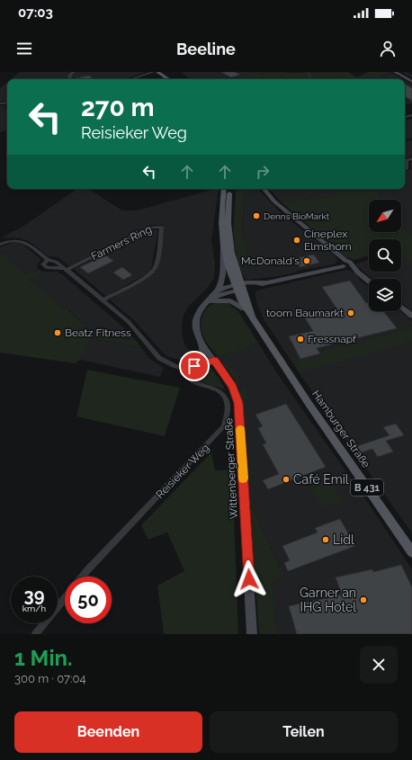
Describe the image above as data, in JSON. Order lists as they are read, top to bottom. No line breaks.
{"streets":{"main road":["Hamburger Straße","Wittenberger Straße","B 431"],"street":["Farmers Ring","Reisieker Weg"]},"crossings":[["Hamburger Straße","Wittenberger Straße"],["Hamburger Straße","B 431"],["Wittenberger Straße","B 431"]],"places":["Denns BioMarkt","Cineplex Elmshorn","McDonald's","toom Baumarkt","Beatz Fitness","Fressnapf","Café Emil","Lidl","Garner an IHG Hotel"],"north":"bottom left","page":{"status":"07:03","header":"Beeline","turn":["270 m","Reisieker Weg"],"speed":"39 km/h","limit":"50","heading":["1 Min.","300 m · 07:04"],"buttons":["Beenden","Teilen"]}}
